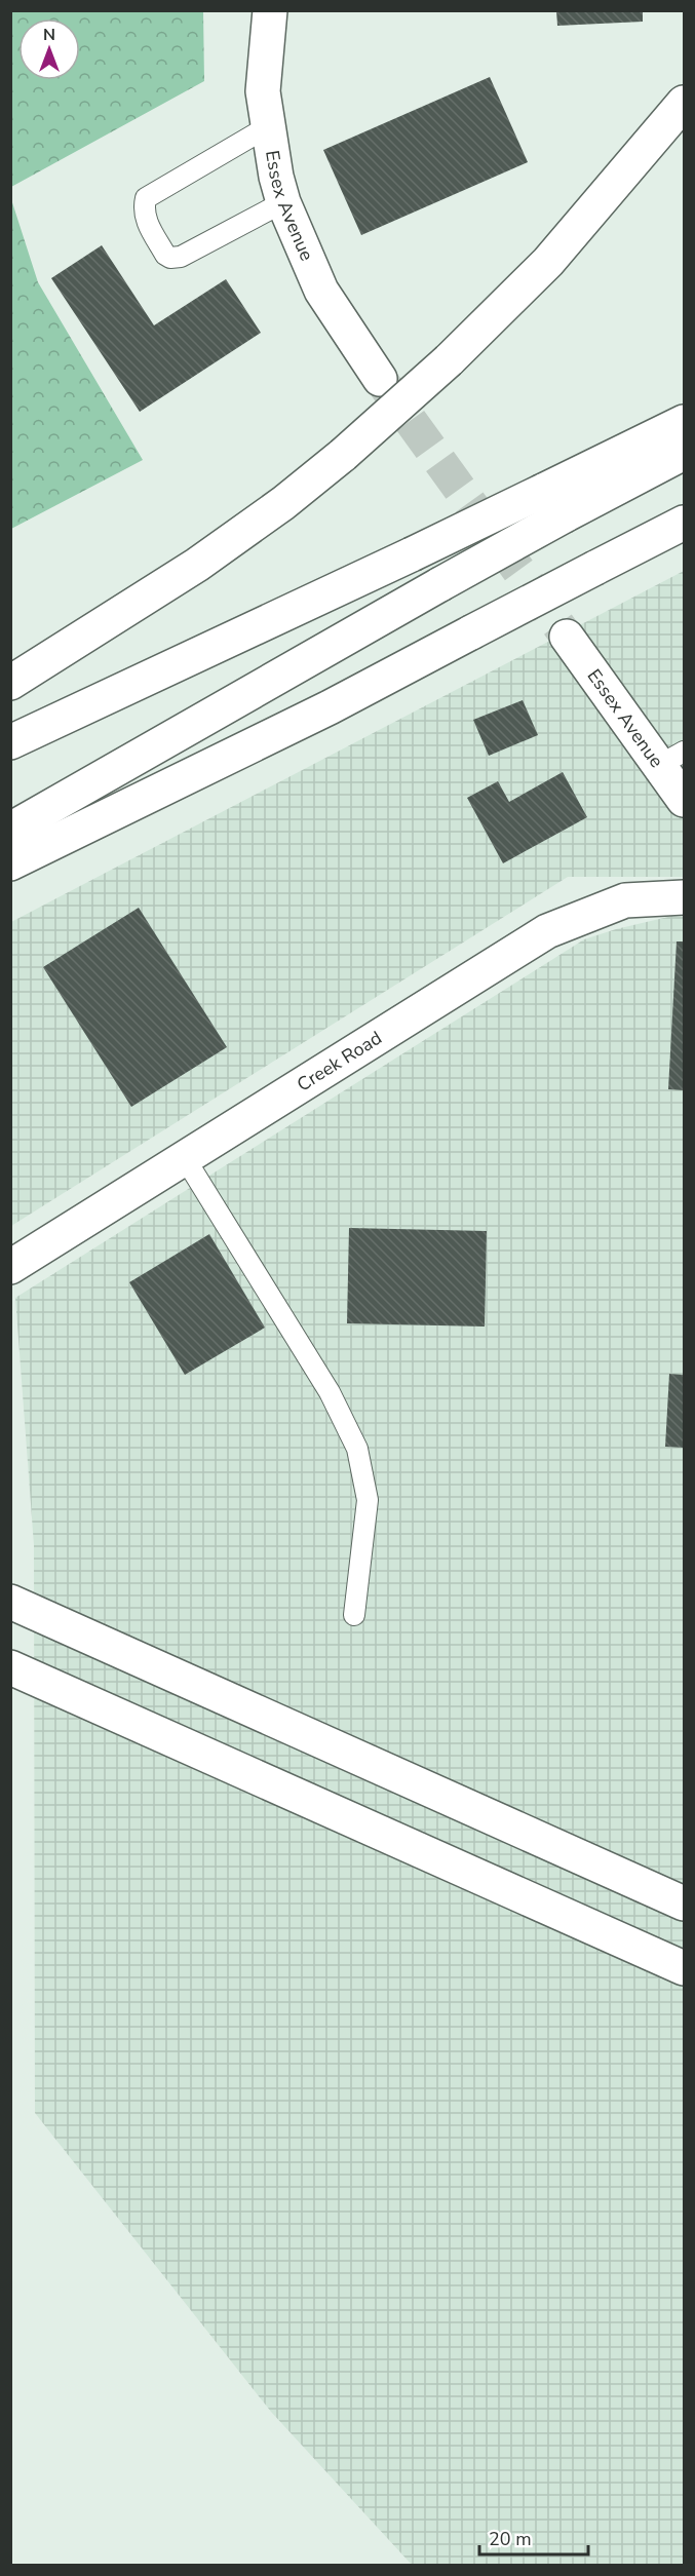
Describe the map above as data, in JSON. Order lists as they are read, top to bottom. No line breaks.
{"streets":{"main road":["Essex Avenue","Creek Road"]},"scale_bar":"20 m","north":"top"}
